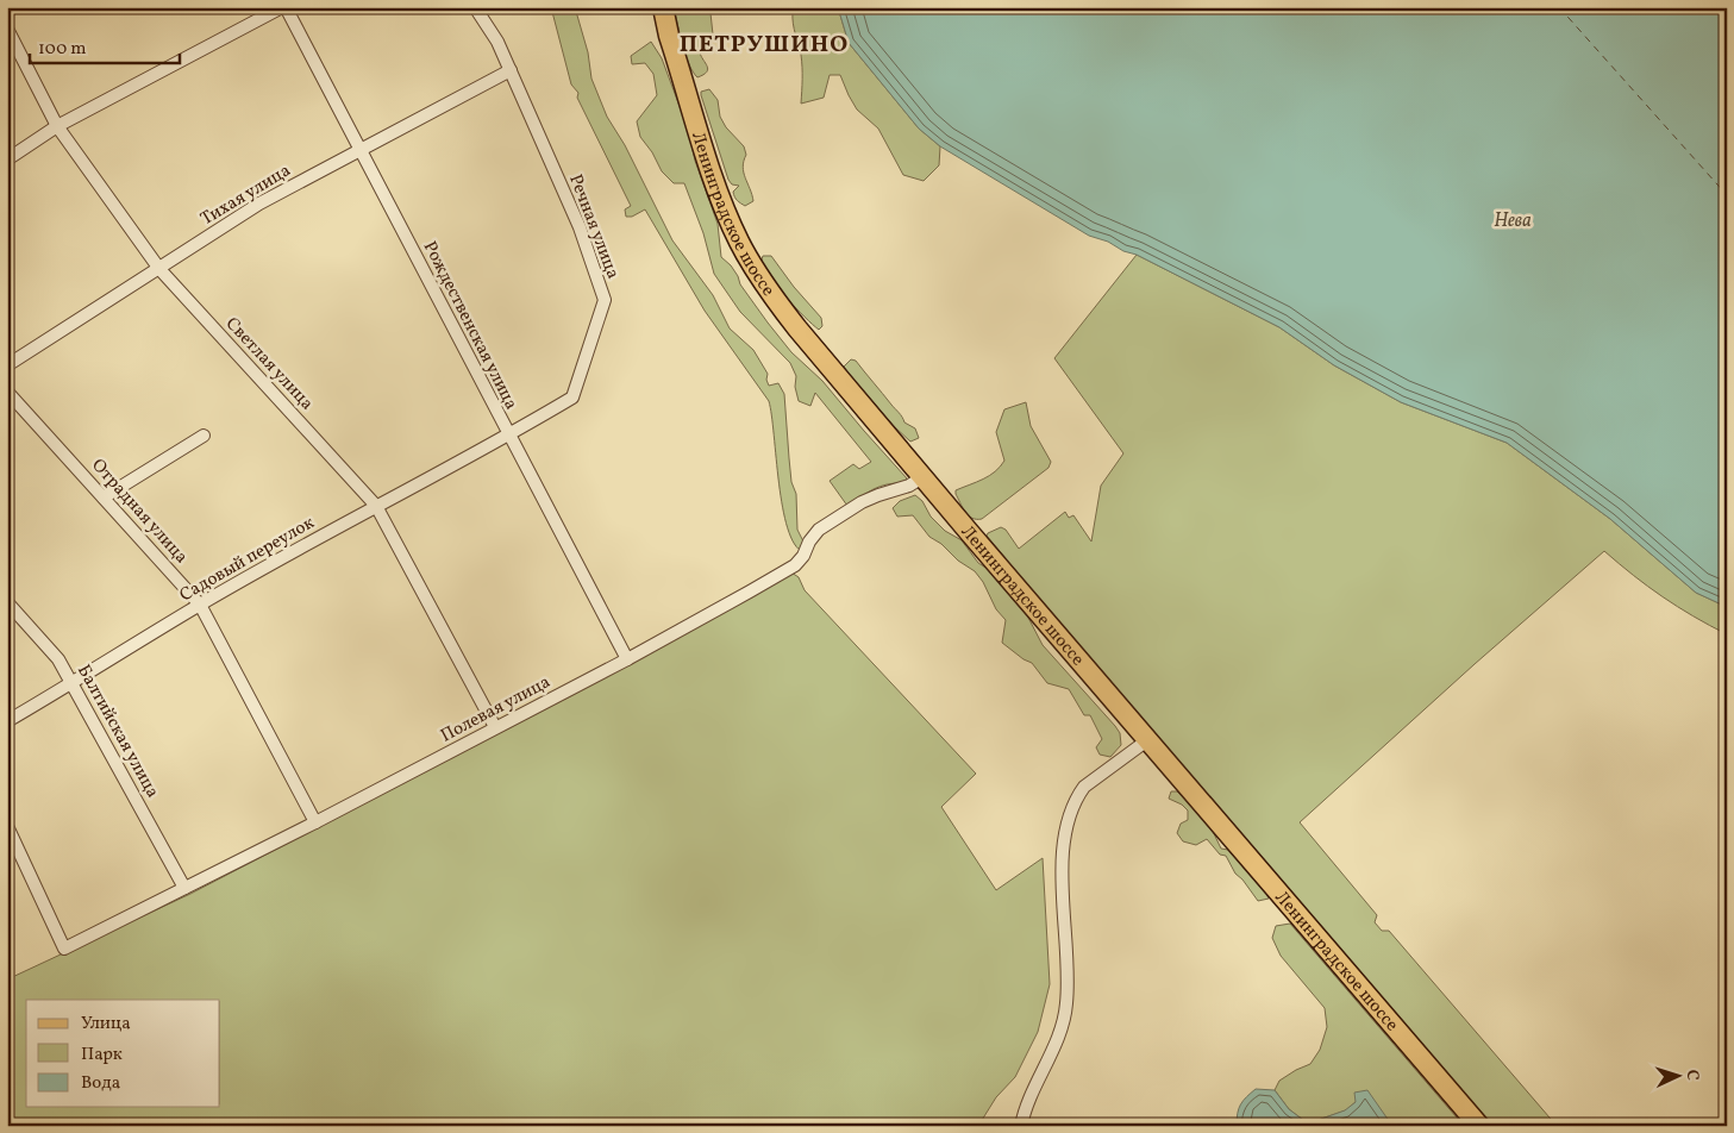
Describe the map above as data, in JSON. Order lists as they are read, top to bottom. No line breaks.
{"streets":{"main road":["Ленинградское шоссе"],"street":["Тихая улица","Речная улица","Рождественская улица","Светлая улица","Отрадная улица","Садовый переулок","Полевая улица","Балтийская улица"]},"crossings":[["Тихая улица","Речная улица"],["Тихая улица","Рождественская улица"],["Тихая улица","Светлая улица"],["Ленинградское шоссе","Полевая улица"],["Речная улица","Рождественская улица"],["Речная улица","Садовый переулок"],["Рождественская улица","Садовый переулок"],["Рождественская улица","Полевая улица"],["Светлая улица","Садовый переулок"],["Светлая улица","Полевая улица"],["Отрадная улица","Садовый переулок"],["Отрадная улица","Полевая улица"],["Садовый переулок","Балтийская улица"],["Полевая улица","Балтийская улица"]],"districts":["ПЕТРУШИНО"],"water":["Нева"],"legend":["Улица","Парк","Вода"],"scale_bar":"100 m","north":"right"}
